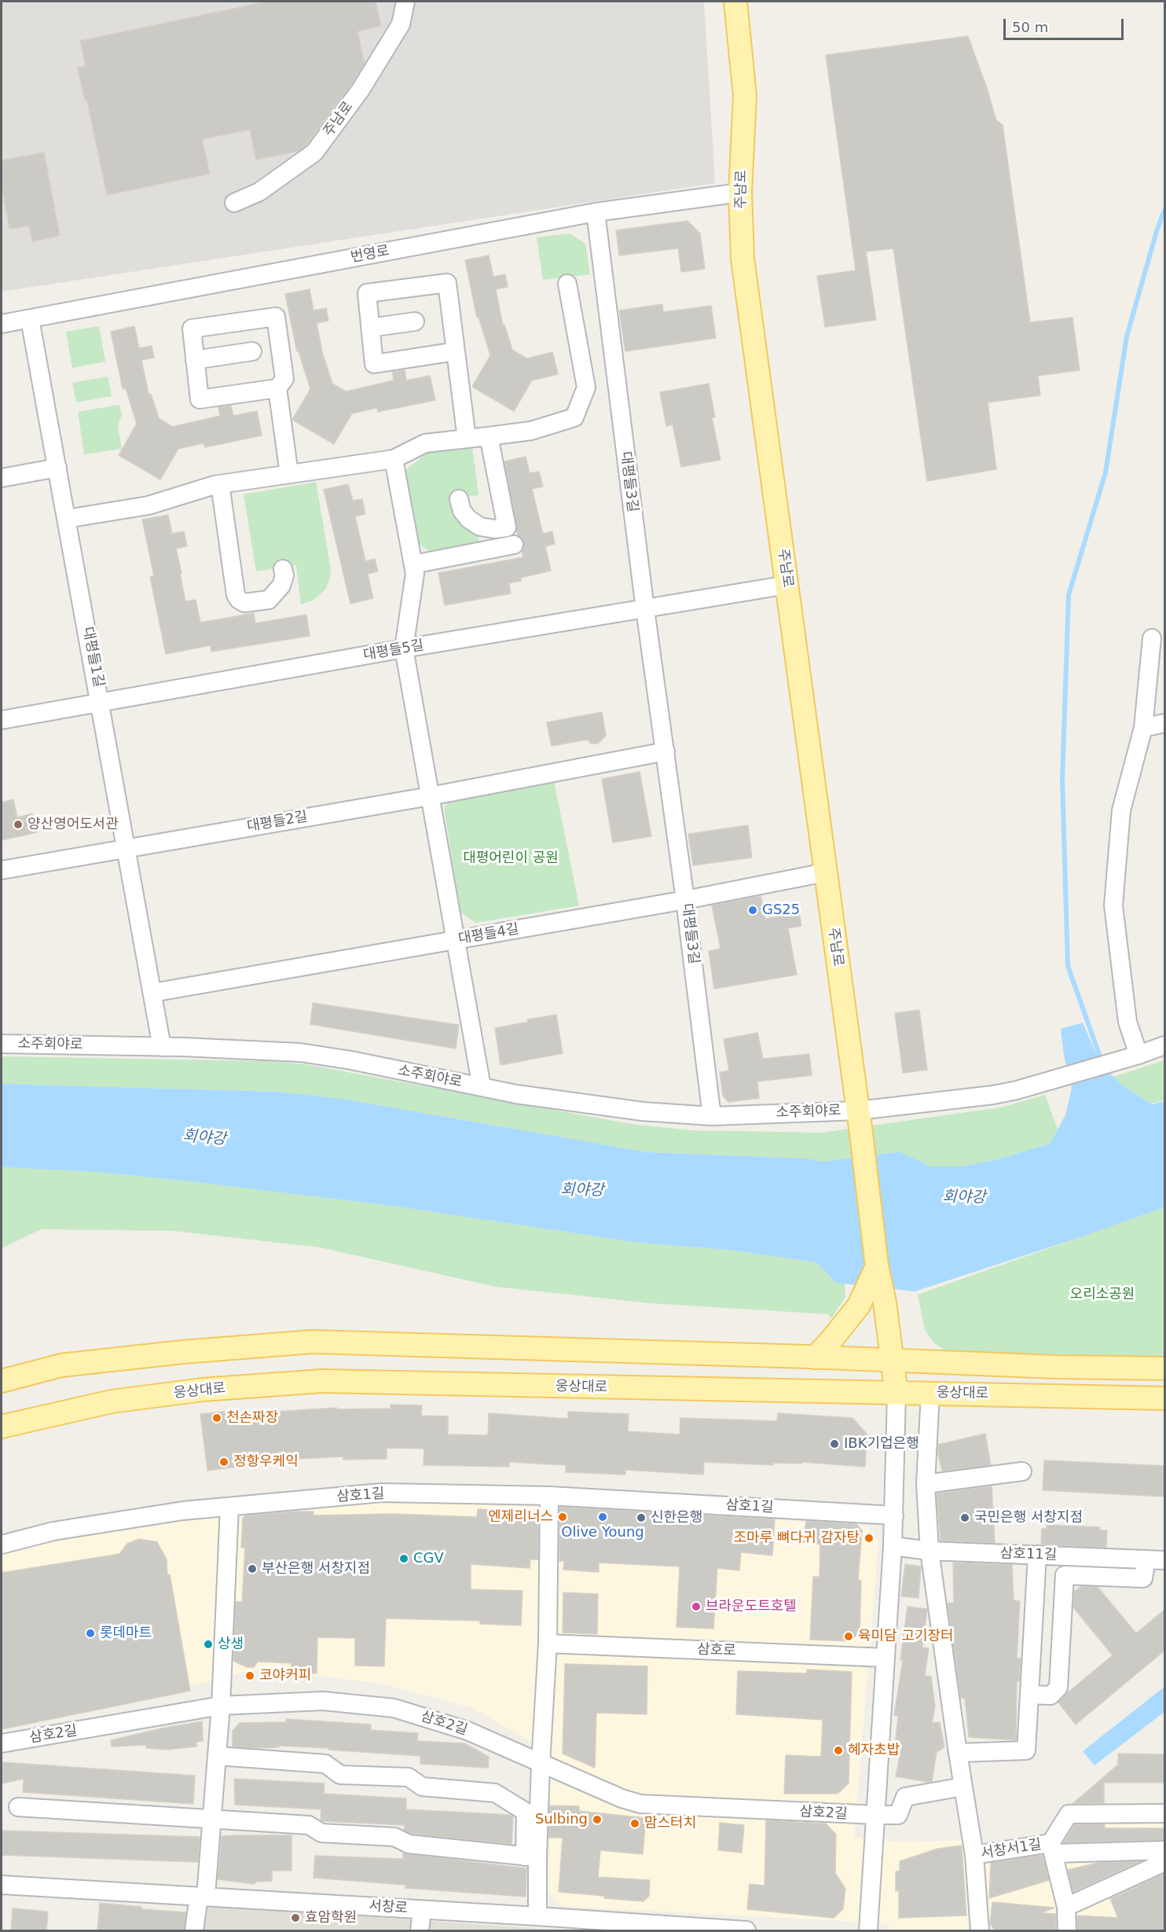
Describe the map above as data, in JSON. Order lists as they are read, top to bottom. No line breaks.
{"streets":{"main road":["주남로","웅상대로"],"street":["번영로","대평들3길","대평들5길","대평들1길","대평들2길","대평들4길","소주회야로","삼호1길","삼호11길","삼호로","삼호2길","서창서1길","서창로"]},"crossings":[["주남로","번영로"],["주남로","대평들5길"],["주남로","대평들4길"],["주남로","소주회야로"],["주남로","웅상대로"],["번영로","대평들3길"],["번영로","대평들1길"],["대평들3길","대평들5길"],["대평들3길","대평들4길"],["대평들3길","소주회야로"],["대평들5길","대평들1길"],["대평들1길","대평들2길"],["대평들1길","대평들4길"],["대평들1길","소주회야로"]],"water":["회야강"],"parks":["대평어린이 공원","오리소공원"],"places":["양산영어도서관","GS25","천손짜장","IBK기업은행","정항우케익","엔제리너스","Olive Young","신한은행","국민은행 서창지점","조마루 뼈다귀 감자탕","CGV","부산은행 서창지점","브라운도트호텔","롯데마트","육미담 고기장터","상생","코야커피","혜자초밥","Sulbing","맘스터치","효암학원"],"scale_bar":"50 m"}
